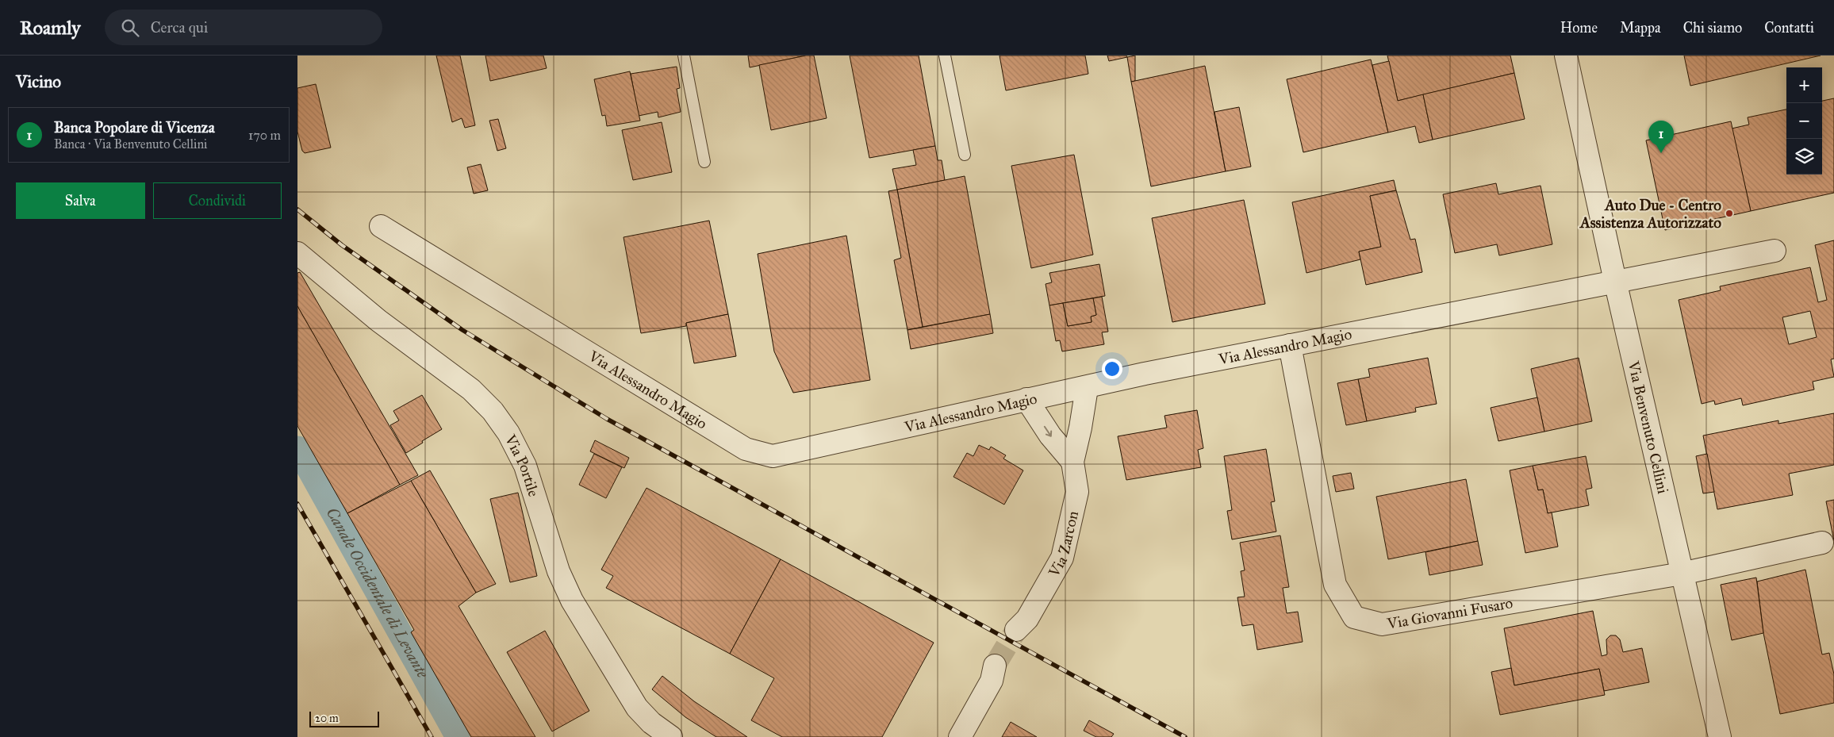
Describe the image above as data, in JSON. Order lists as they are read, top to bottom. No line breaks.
{"streets":{"street":["Via Alessandro Magio","Via Benvenuto Cellini","Via Portile","Via Zarcon","Via Giovanni Fusaro"]},"crossings":[["Via Alessandro Magio","Via Benvenuto Cellini"],["Via Alessandro Magio","Via Giovanni Fusaro"],["Via Benvenuto Cellini","Via Giovanni Fusaro"]],"water":["Canale Occidentale di Levante"],"places":["Auto Due - Centro Assistenza Autorizzato"],"scale_bar":"20 m","page":{"header":"Roamly","search":"Cerca qui","nav":["Home","Mappa","Chi siamo","Contatti"],"heading":"Vicino","map_buttons":["+","−"],"list":[{"mark":"1","name":"Banca Popolare di Vicenza","note":"Banca · Via Benvenuto Cellini","value":"170 m"}],"pins":"1","buttons":["Salva","Condividi"],"scale":"20 m"}}
